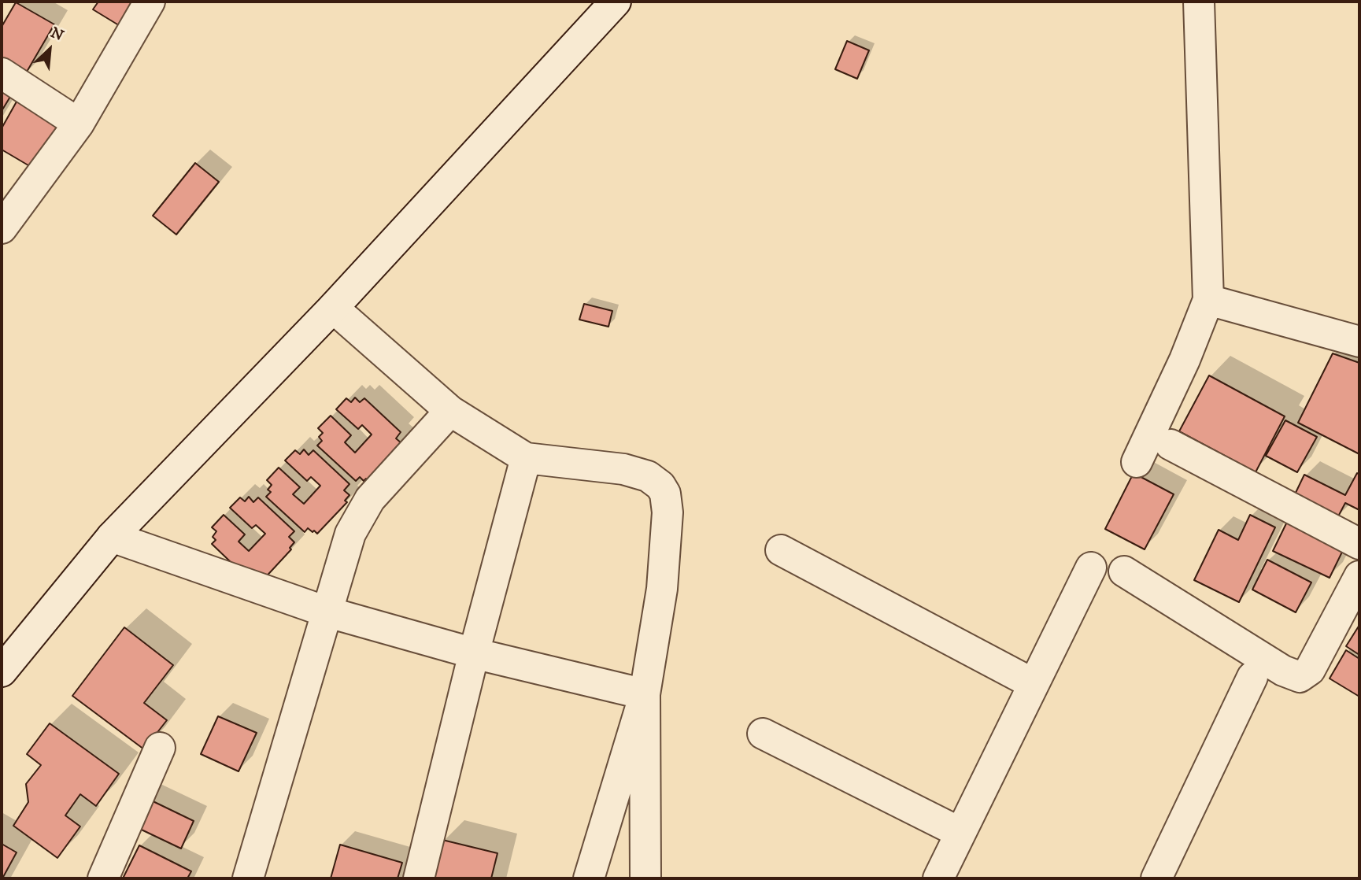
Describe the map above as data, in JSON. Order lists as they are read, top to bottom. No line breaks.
{"north":"top right"}
